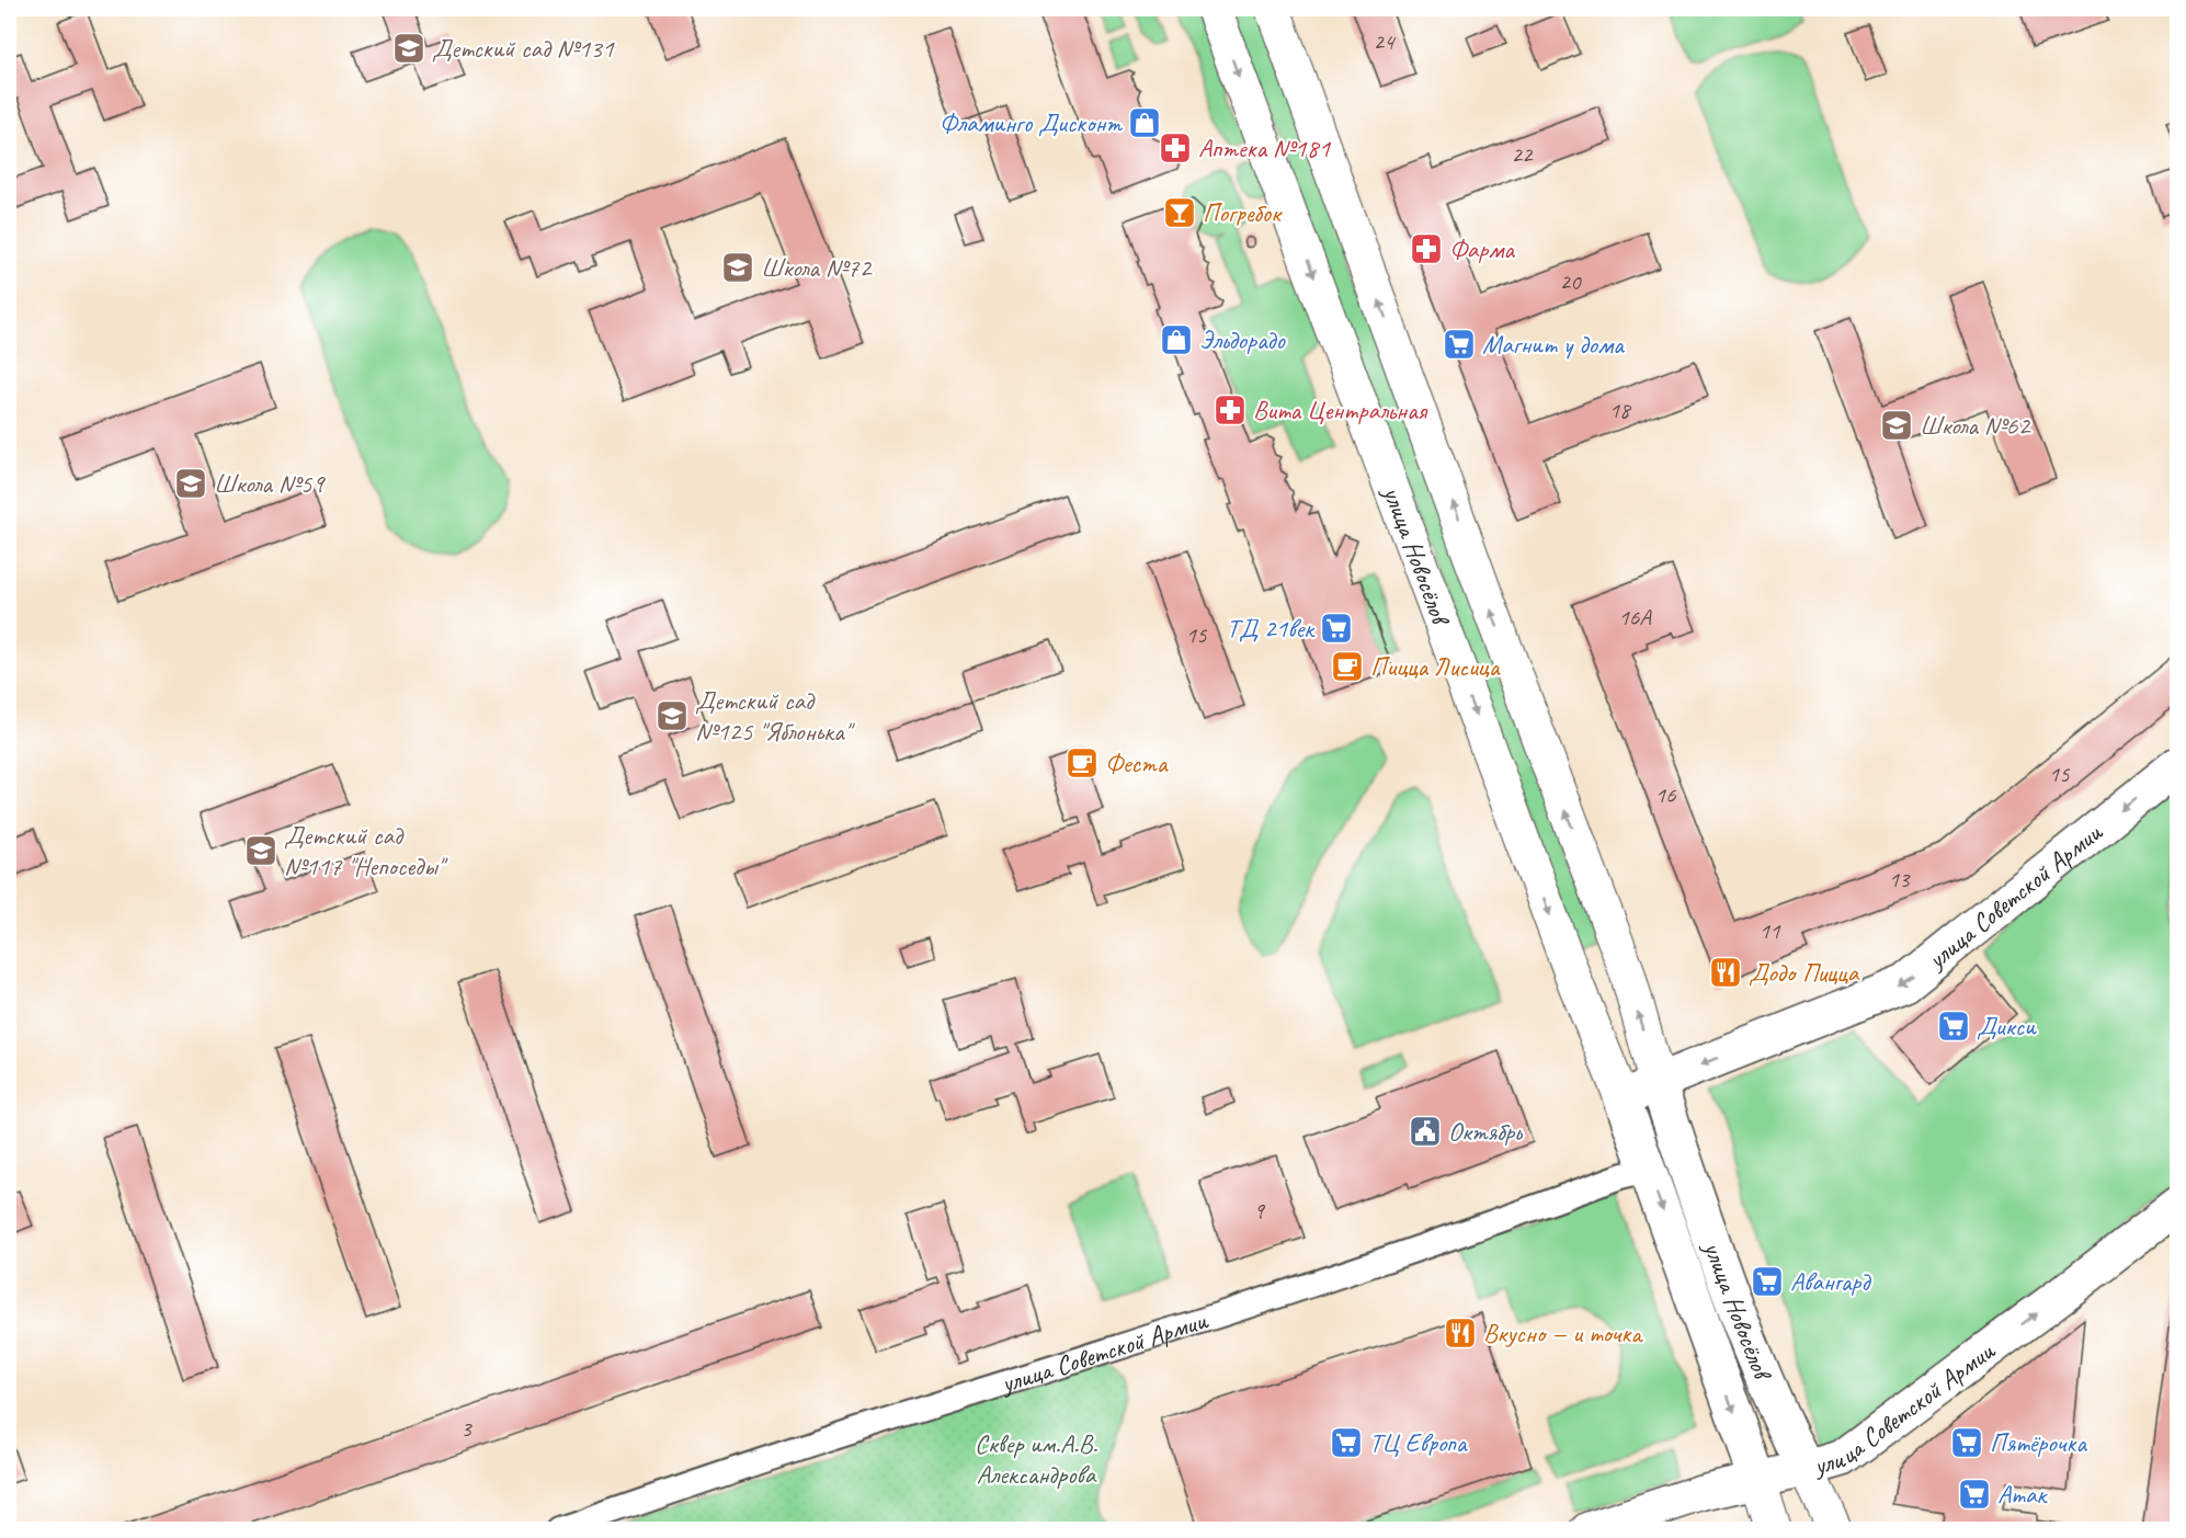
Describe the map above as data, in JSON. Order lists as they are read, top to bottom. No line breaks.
{"streets":{"main road":["улица Новосёлов","улица Советской Армии"]},"crossings":[["улица Новосёлов","улица Советской Армии"]],"parks":["Сквер им.А.В. Александрова"],"places":{"school or university":["Детский сад №131","Школа №72","Школа №62","Школа №59","Детский сад №125 \"Яблонька\"","Детский сад №117 \"Непоседы\""],"shop":["Фламинго Дисконт","Эльдорадо"],"pharmacy":["Аптека №181","Фарма","Вита Центральная"],"bar":["Погребок"],"supermarket":["Магнит у дома","ТД 21век","Дикси","Авангард","ТЦ Европа","Пятёрочка","Атак"],"cafe":["Пицца Лисица","Феста"],"restaurant":["Додо Пицца","Вкусно — и точка"],"public building":["Октябрь"]},"house_numbers":["24","22","20","18","16А","15","15","16","13","11","9","3"]}
